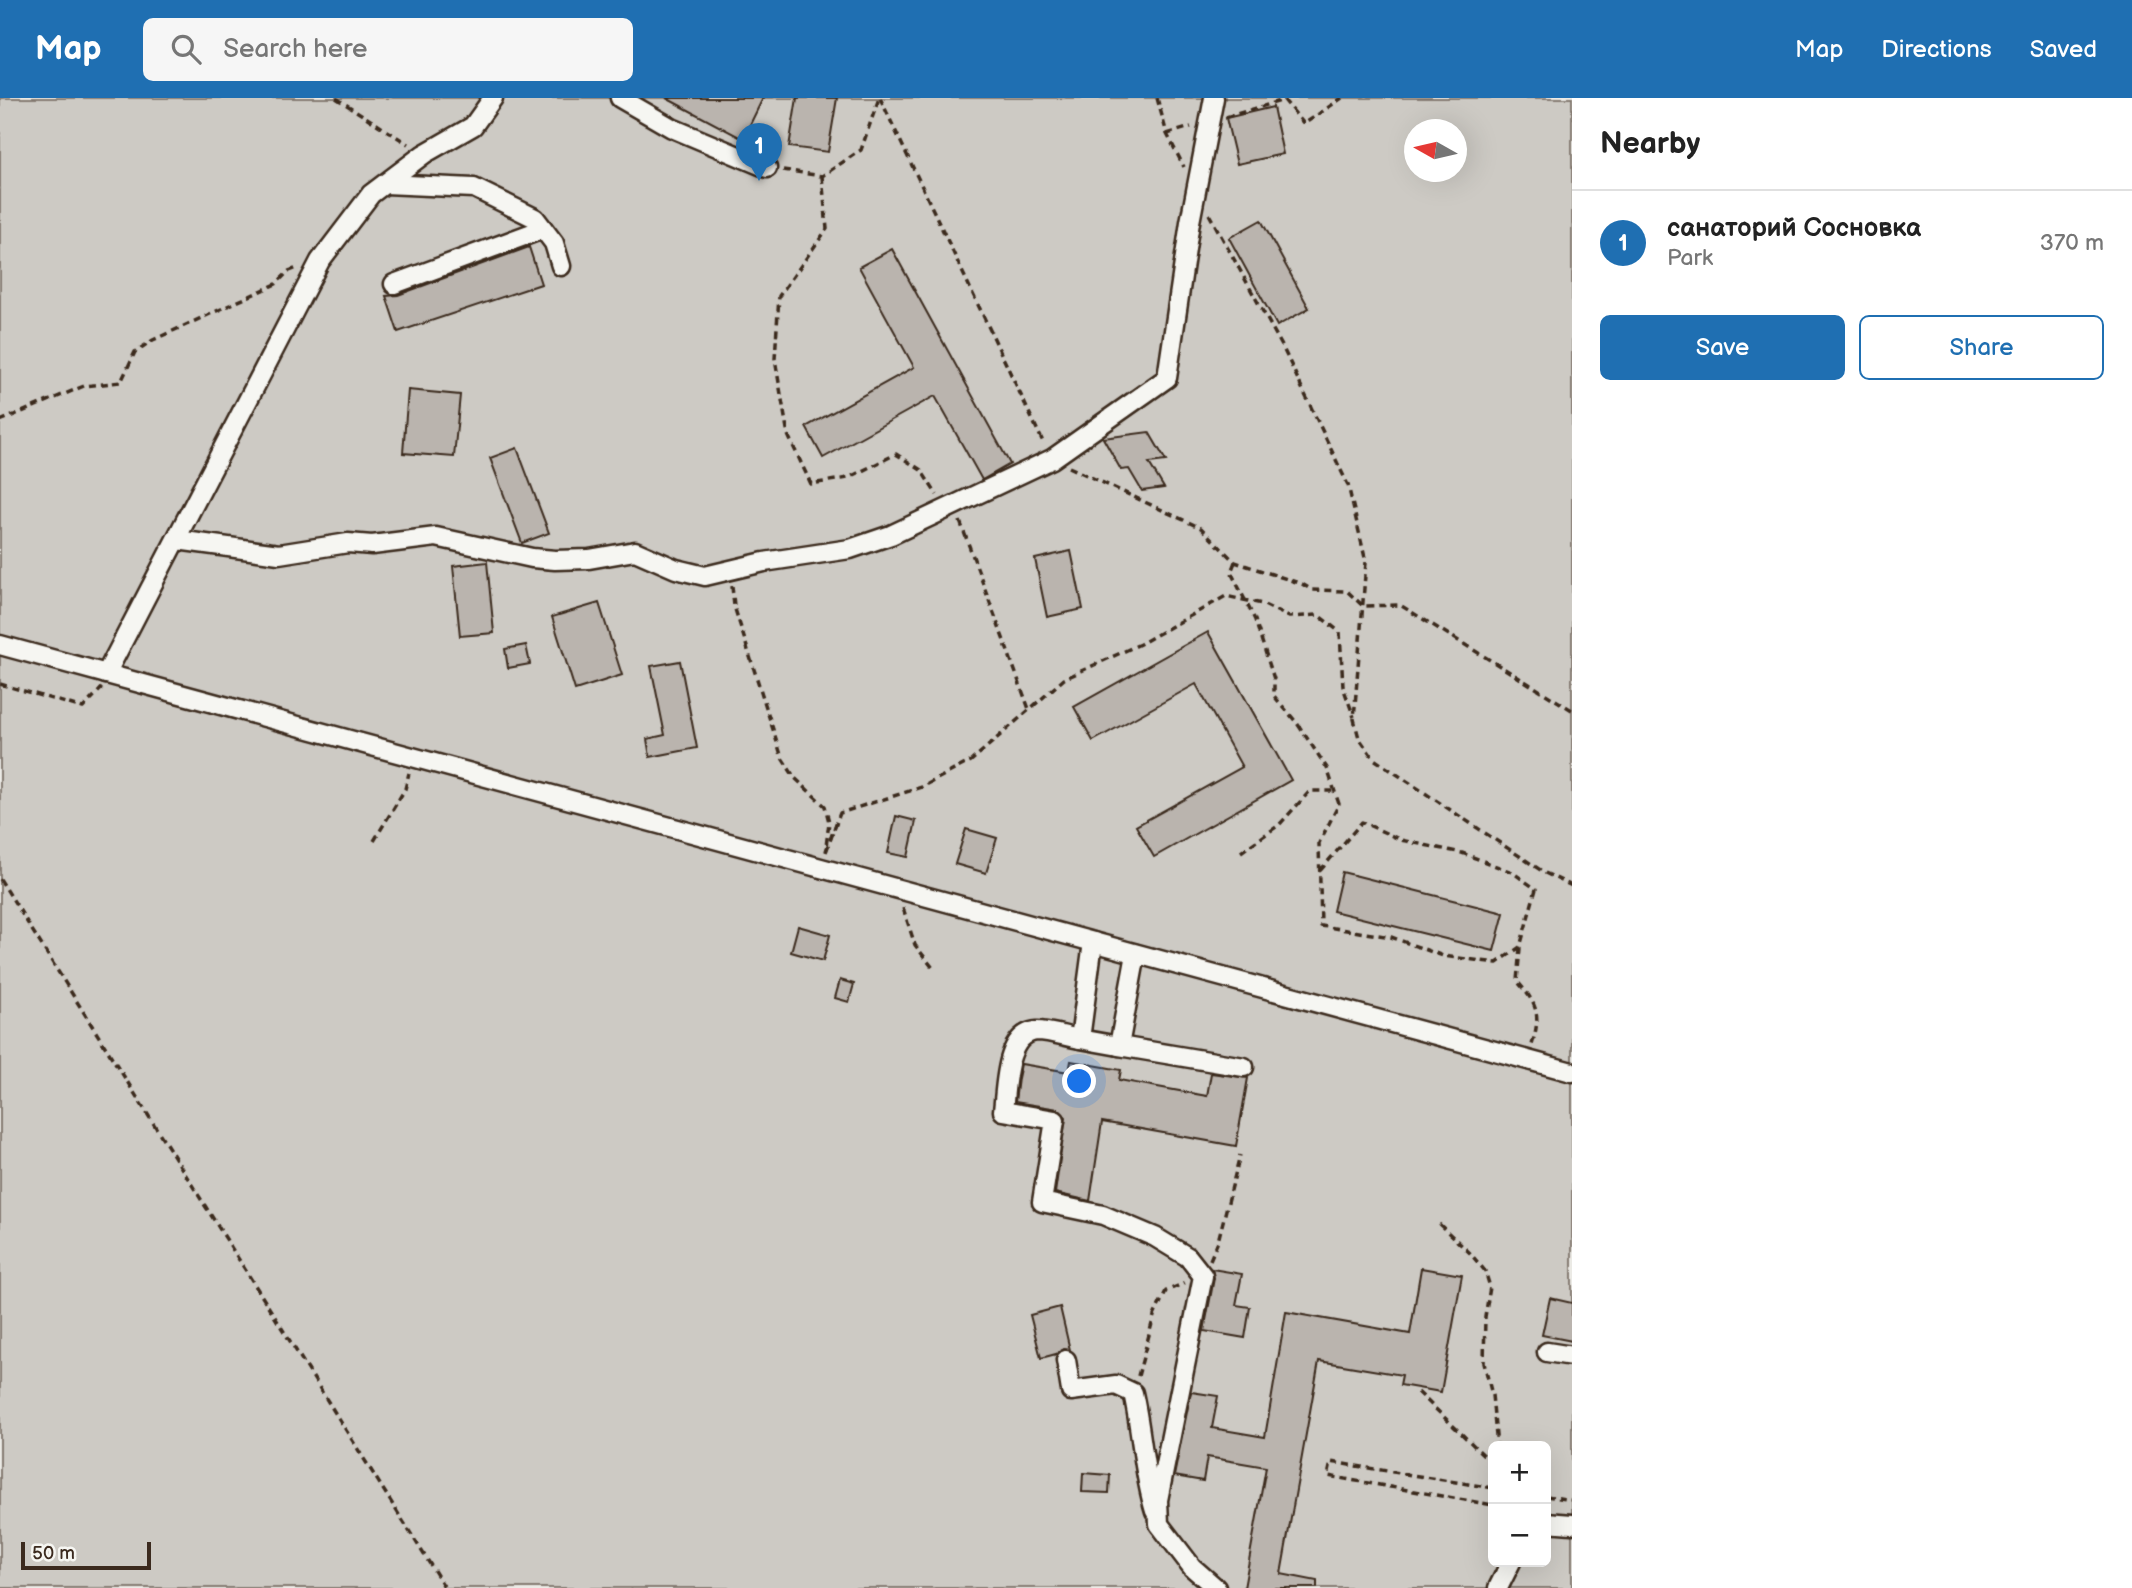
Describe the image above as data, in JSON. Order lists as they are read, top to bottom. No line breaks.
{"scale_bar":"50 m","north":"left","page":{"header":"Map","search":"Search here","nav":["Map","Directions","Saved"],"heading":"Nearby","pins":"1","list":[{"mark":"1","name":"санаторий Сосновка","note":"Park","value":"370 m"}],"buttons":["Save","Share"],"map_buttons":["+","−"],"scale":"50 m"}}
